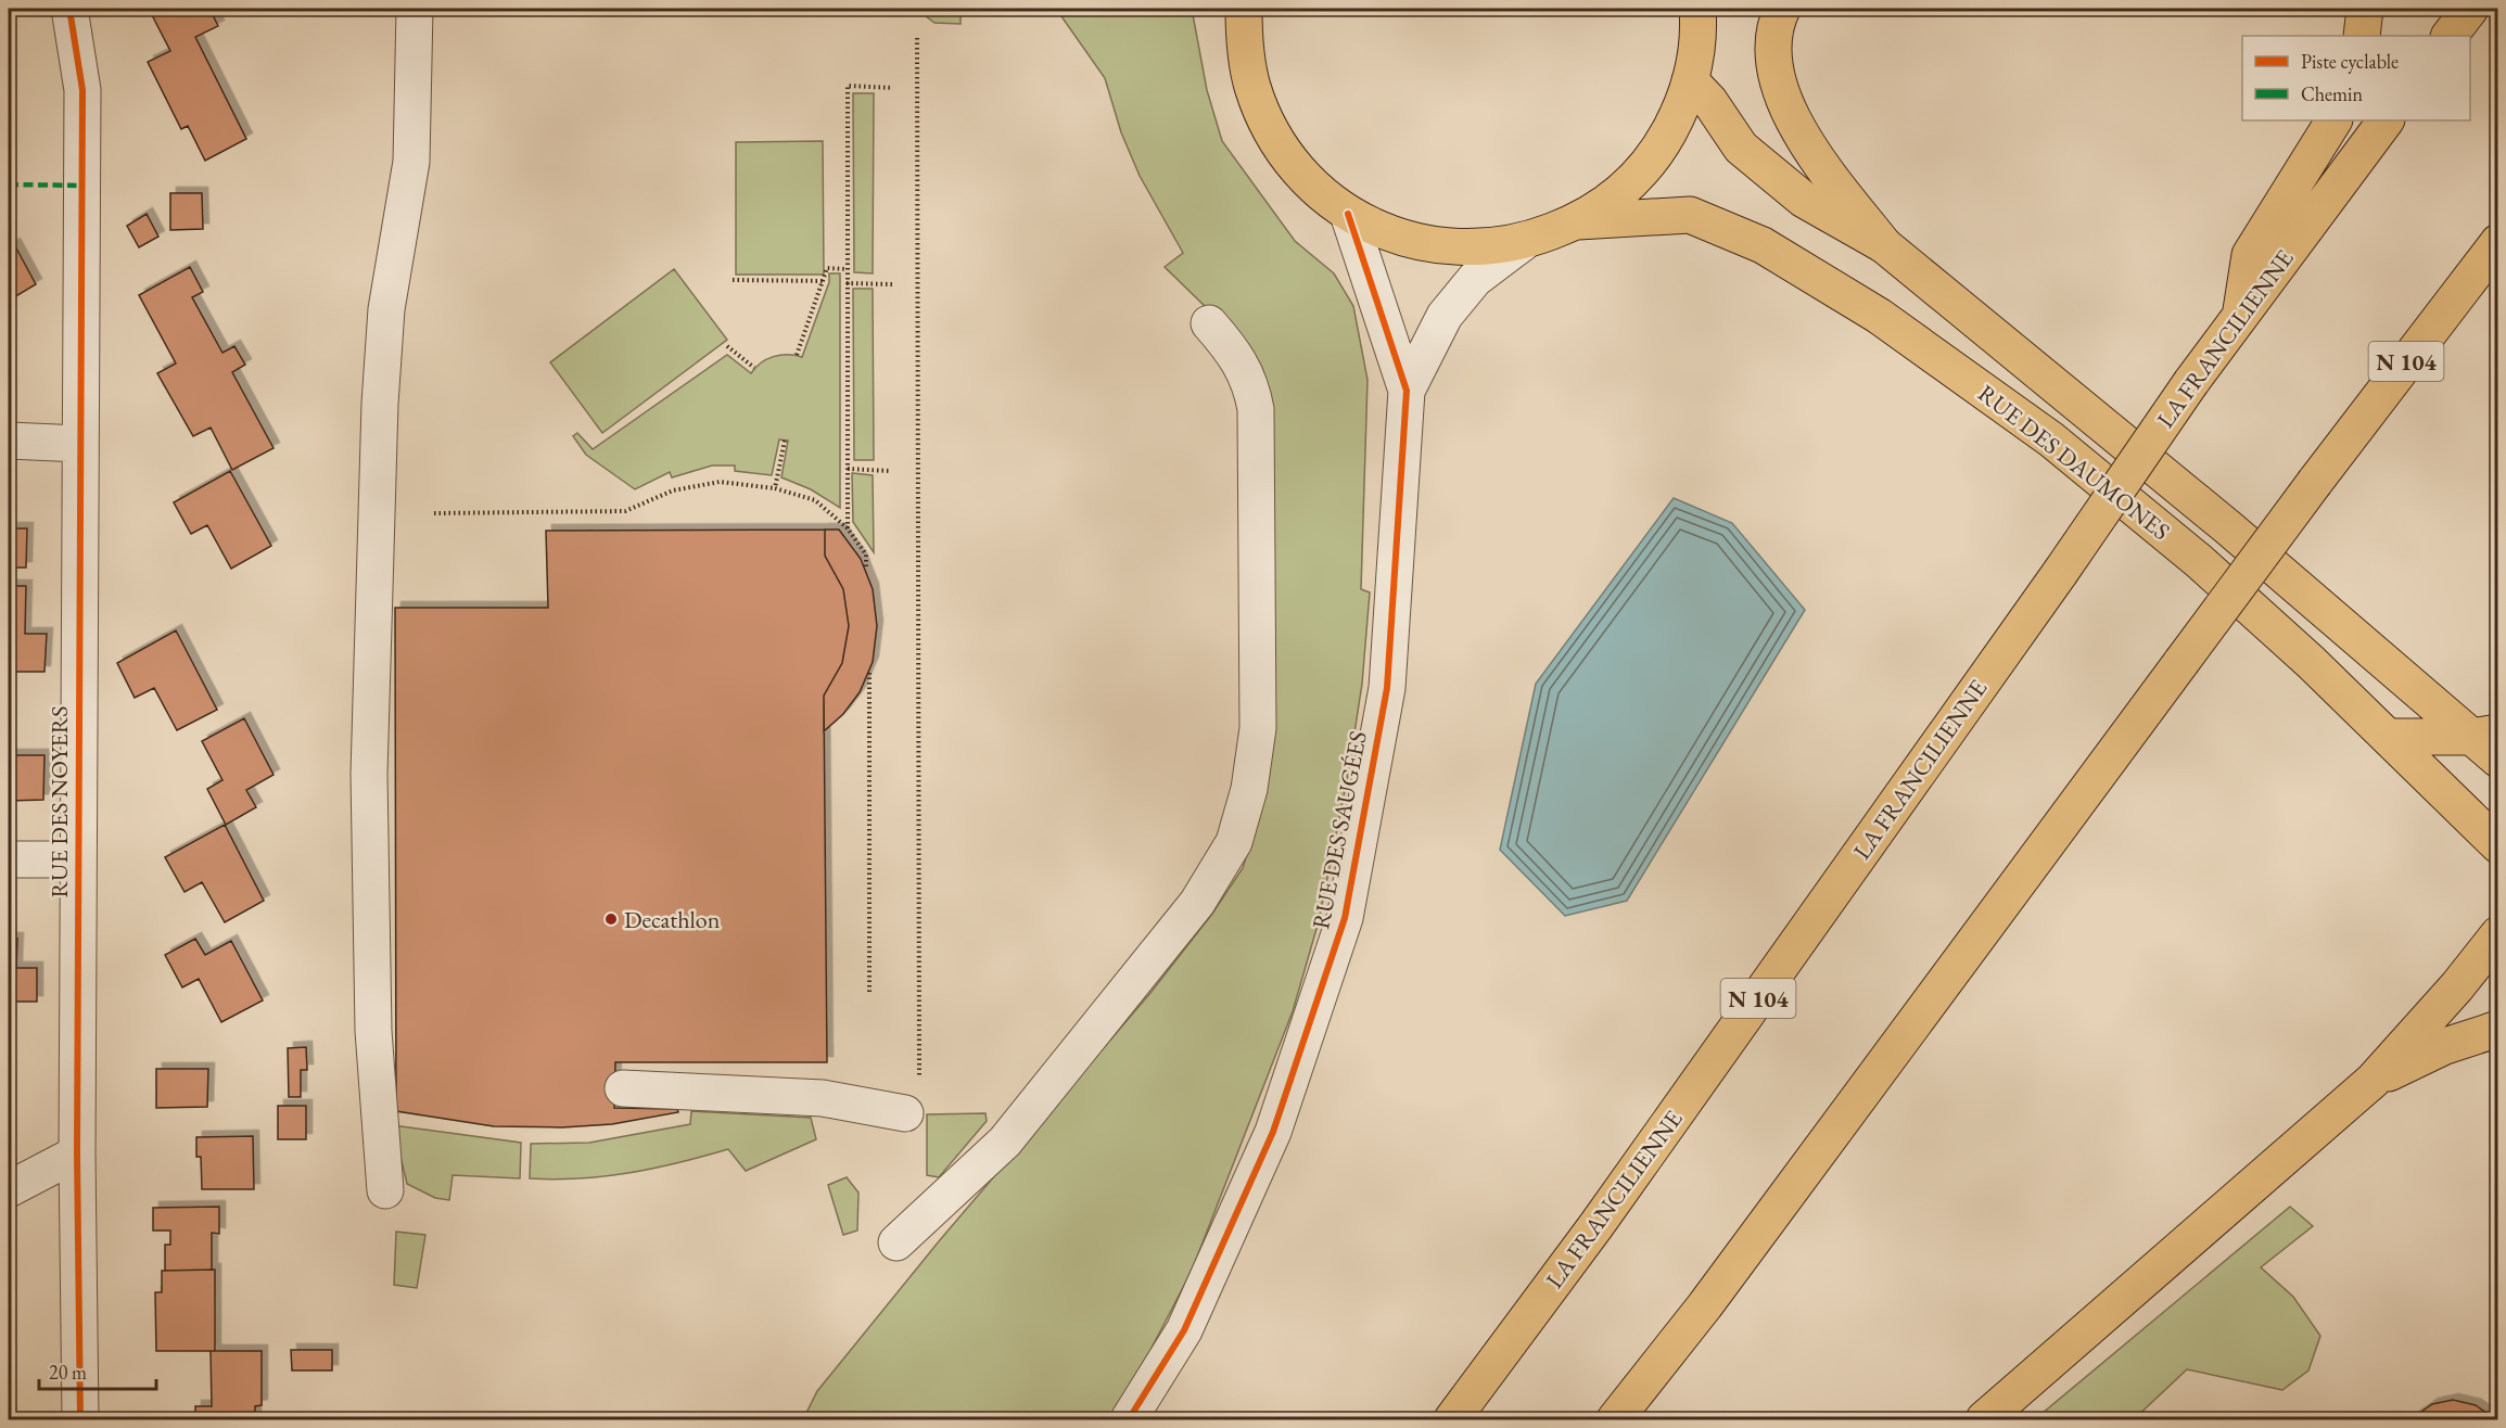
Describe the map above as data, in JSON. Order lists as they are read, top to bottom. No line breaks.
{"streets":{"main road":["LA FRANCILIENNE","N 104","RUE DES DAUMONES"],"street":["RUE DES NOYERS","RUE DES SAUGÉES"]},"places":["Decathlon"],"legend":["Piste cyclable","Chemin"],"scale_bar":"20 m"}
